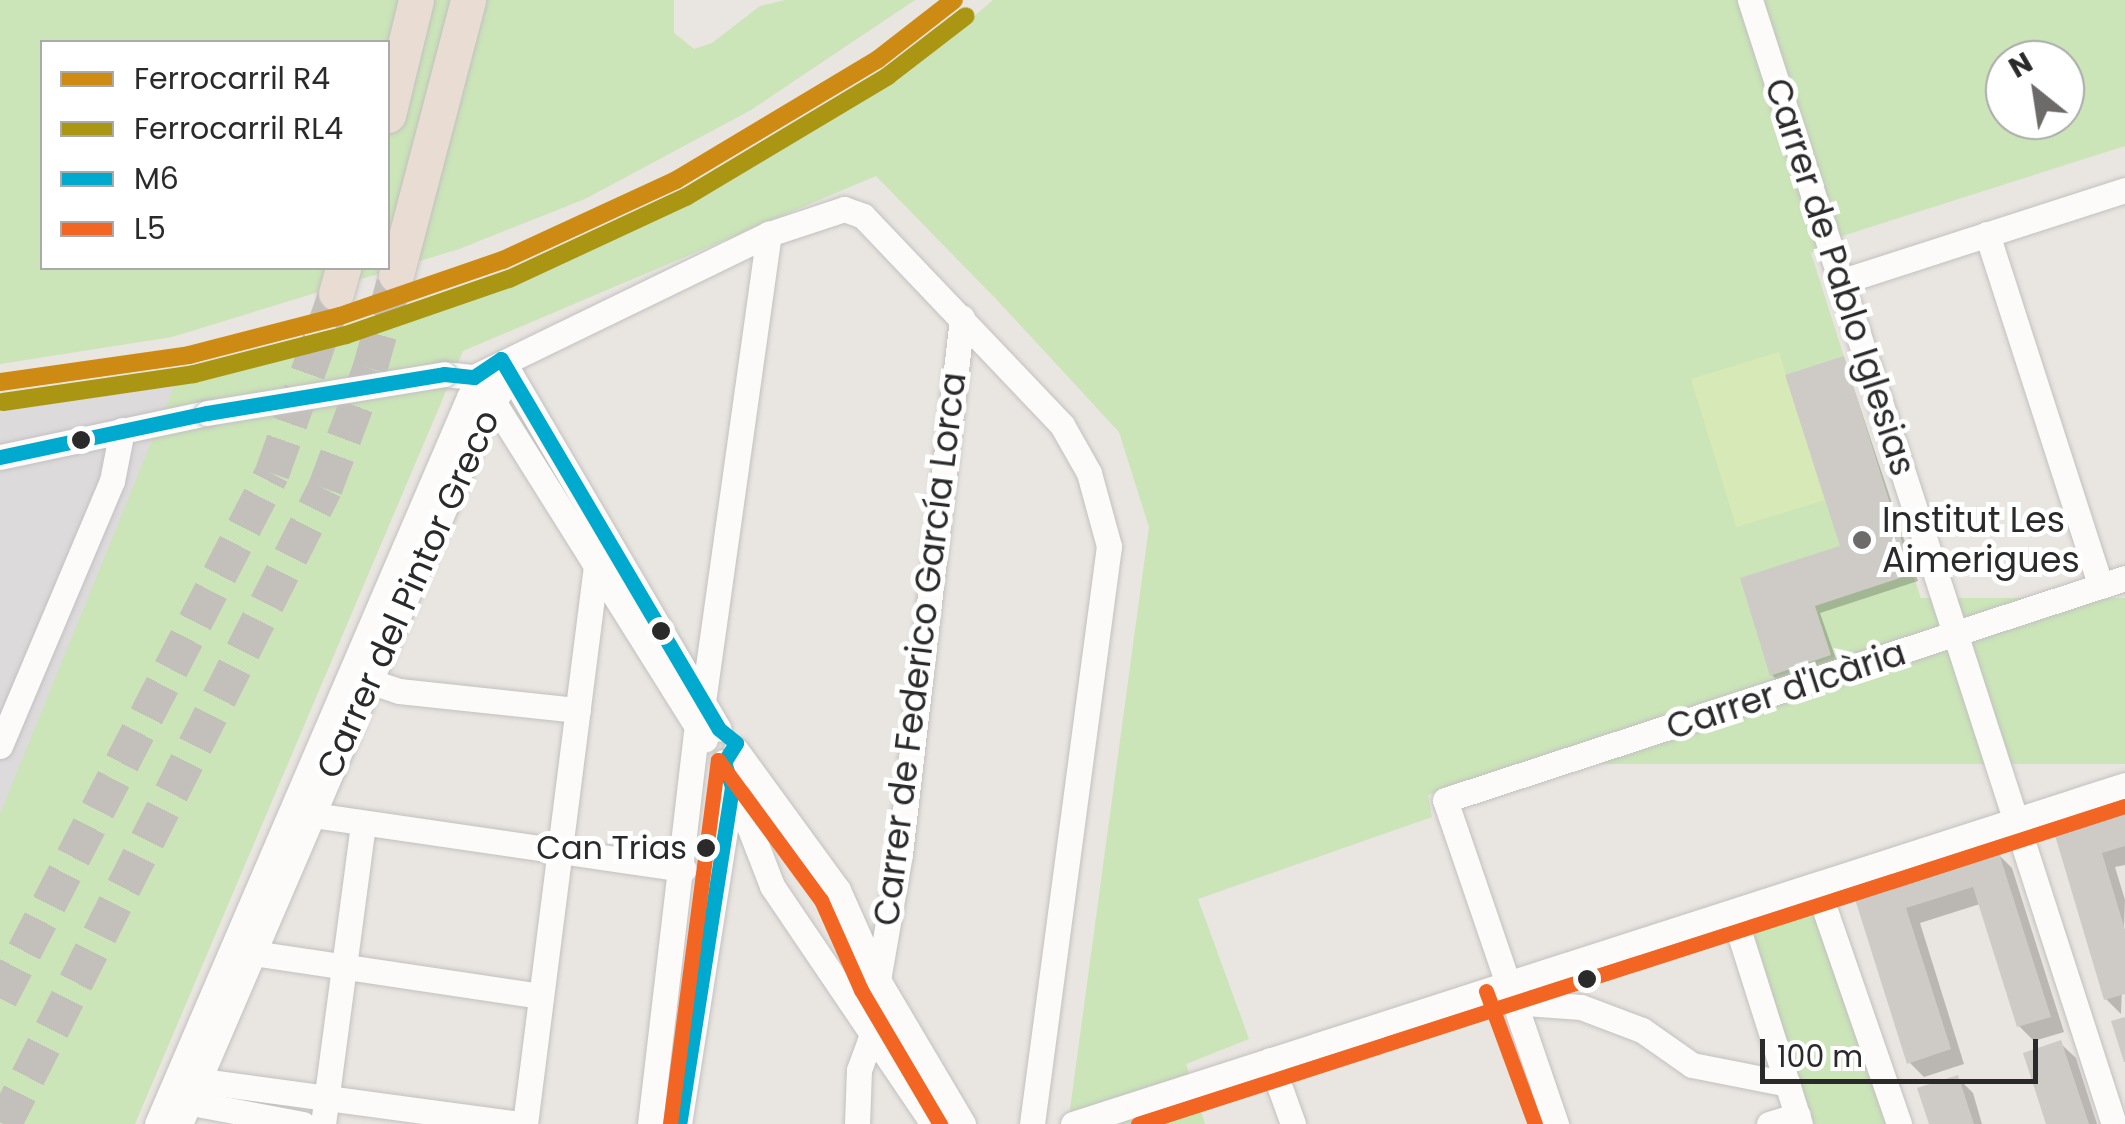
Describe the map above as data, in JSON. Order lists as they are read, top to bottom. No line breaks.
{"streets":{"street":["Carrer de Pablo Iglesias","Carrer del Pintor Greco","Carrer de Federico García Lorca","Carrer d'Icària"]},"crossings":[["Carrer de Pablo Iglesias","Carrer d'Icària"],["Carrer del Pintor Greco","Carrer de Federico García Lorca"]],"places":["Institut Les Aimerigues","Can Trias"],"lines":["rail line R4","rail line RL4","transit line M6","transit line L5"],"legend":["Ferrocarril R4","Ferrocarril RL4","M6","L5"],"scale_bar":"100 m","north":"top left"}
